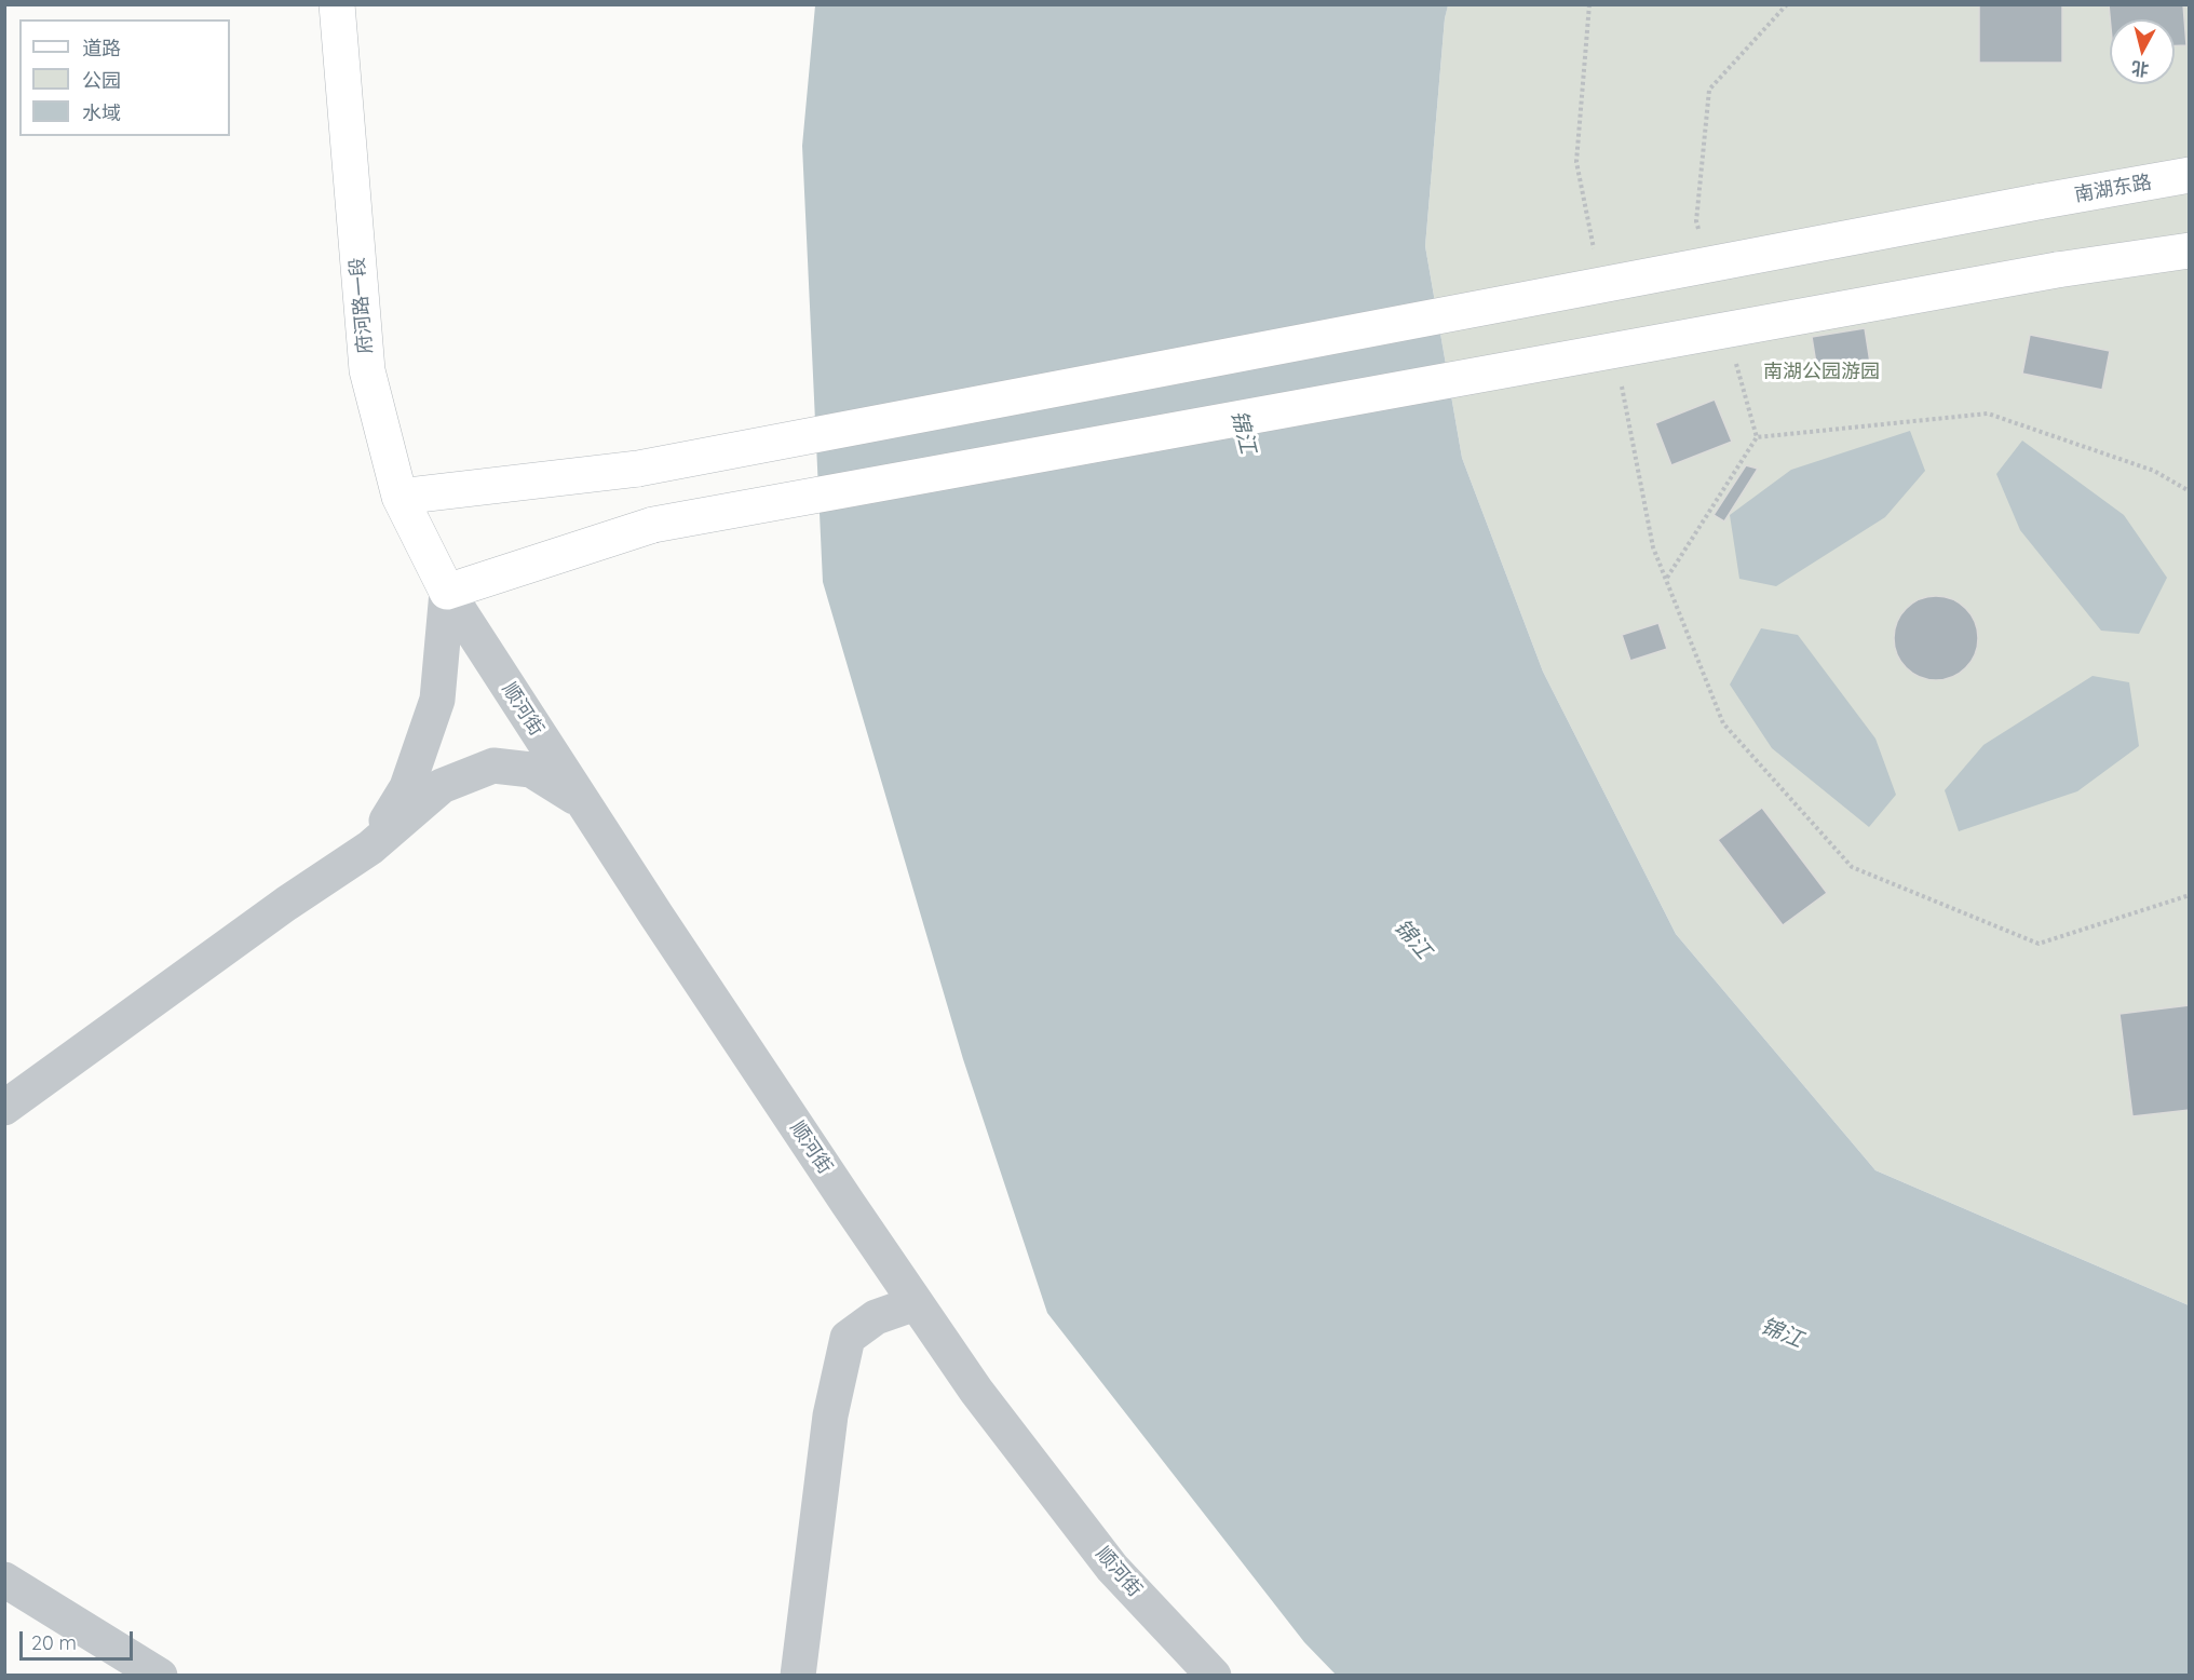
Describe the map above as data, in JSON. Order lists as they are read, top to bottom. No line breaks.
{"streets":{"main road":["南湖东路","府河路一段"],"street":["顺河街"]},"crossings":[["南湖东路","府河路一段"],["府河路一段","顺河街"]],"water":["锦江"],"parks":["南湖公园游园"],"legend":["道路","公园","水域"],"scale_bar":"20 m","north":"bottom"}
